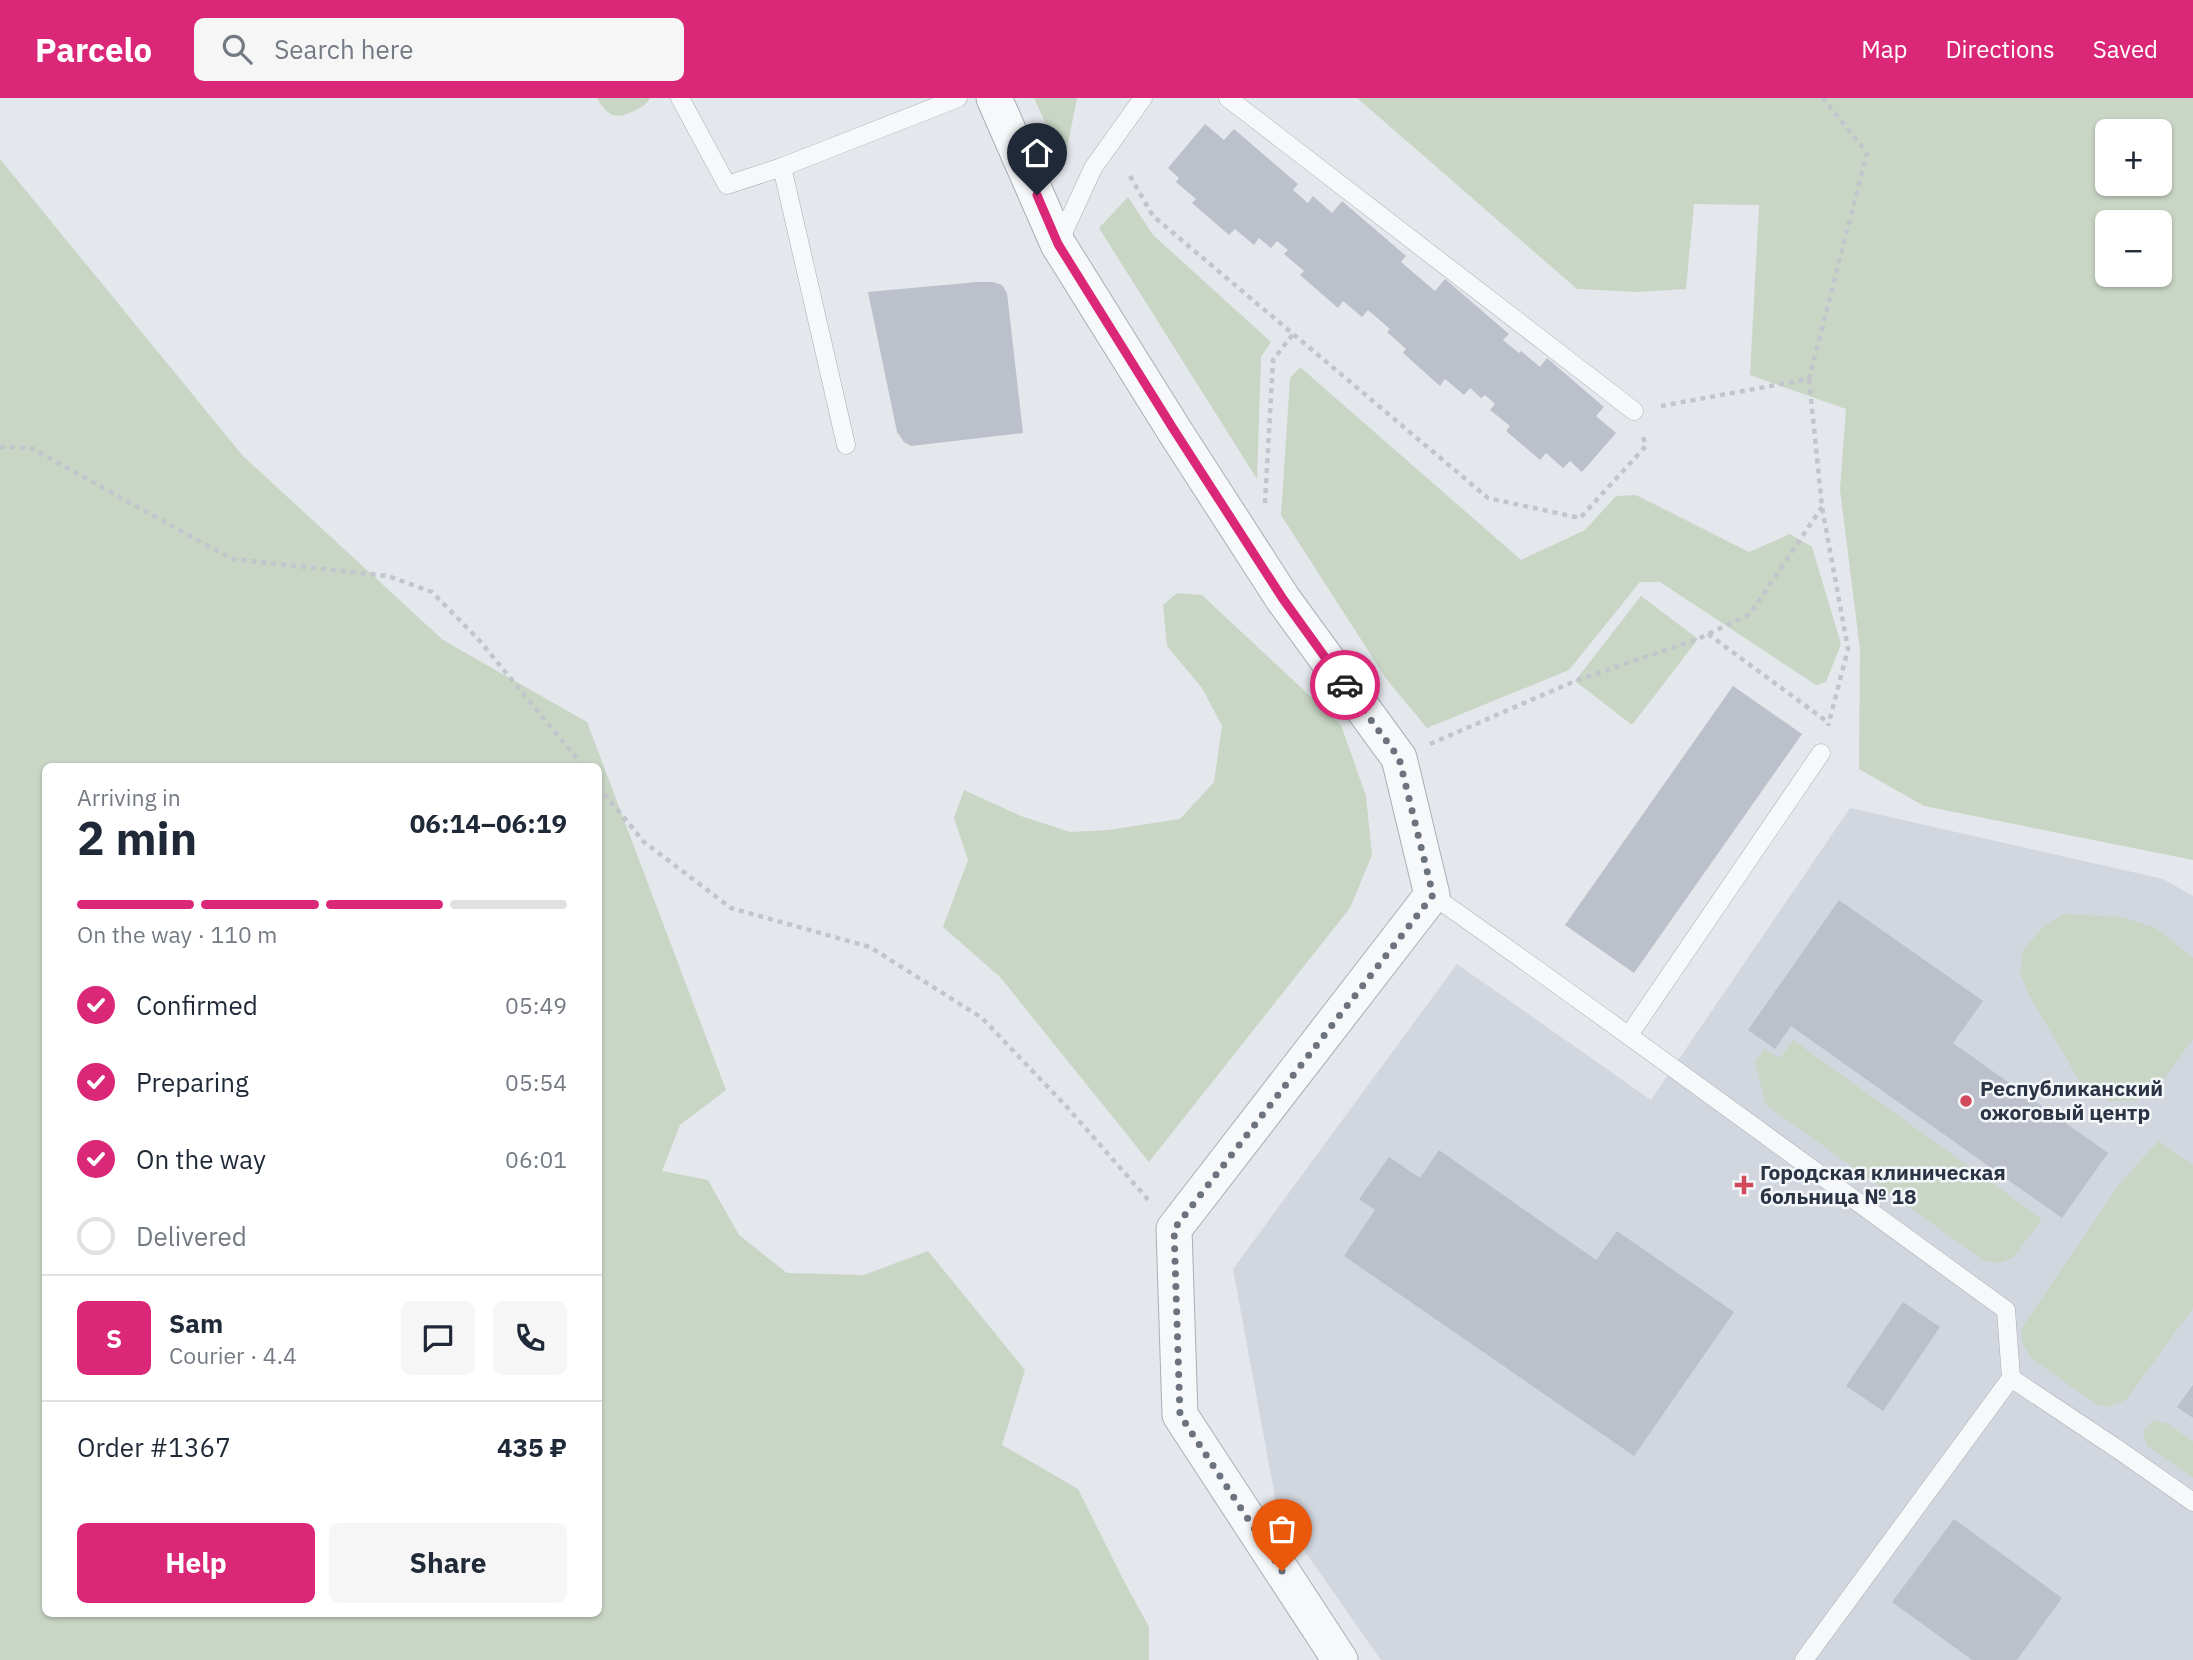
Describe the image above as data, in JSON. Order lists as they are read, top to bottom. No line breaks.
{"places":{"other":["Республиканский ожоговый центр"],"health":["Городская клиническая больница № 18"]},"page":{"header":"Parcelo","search":"Search here","nav":["Map","Directions","Saved"],"map_buttons":["+","−"],"heading":["2 min","Arriving in","06:14–06:19"],"panel":["Sam","Courier · 4.4","Order #1367","435 ₽"],"bar":"On the way · 110 m","list":[["Confirmed","05:49"],["Preparing","05:54"],["On the way","06:01"],"Delivered"],"round":"S","buttons":["Help","Share"]}}
